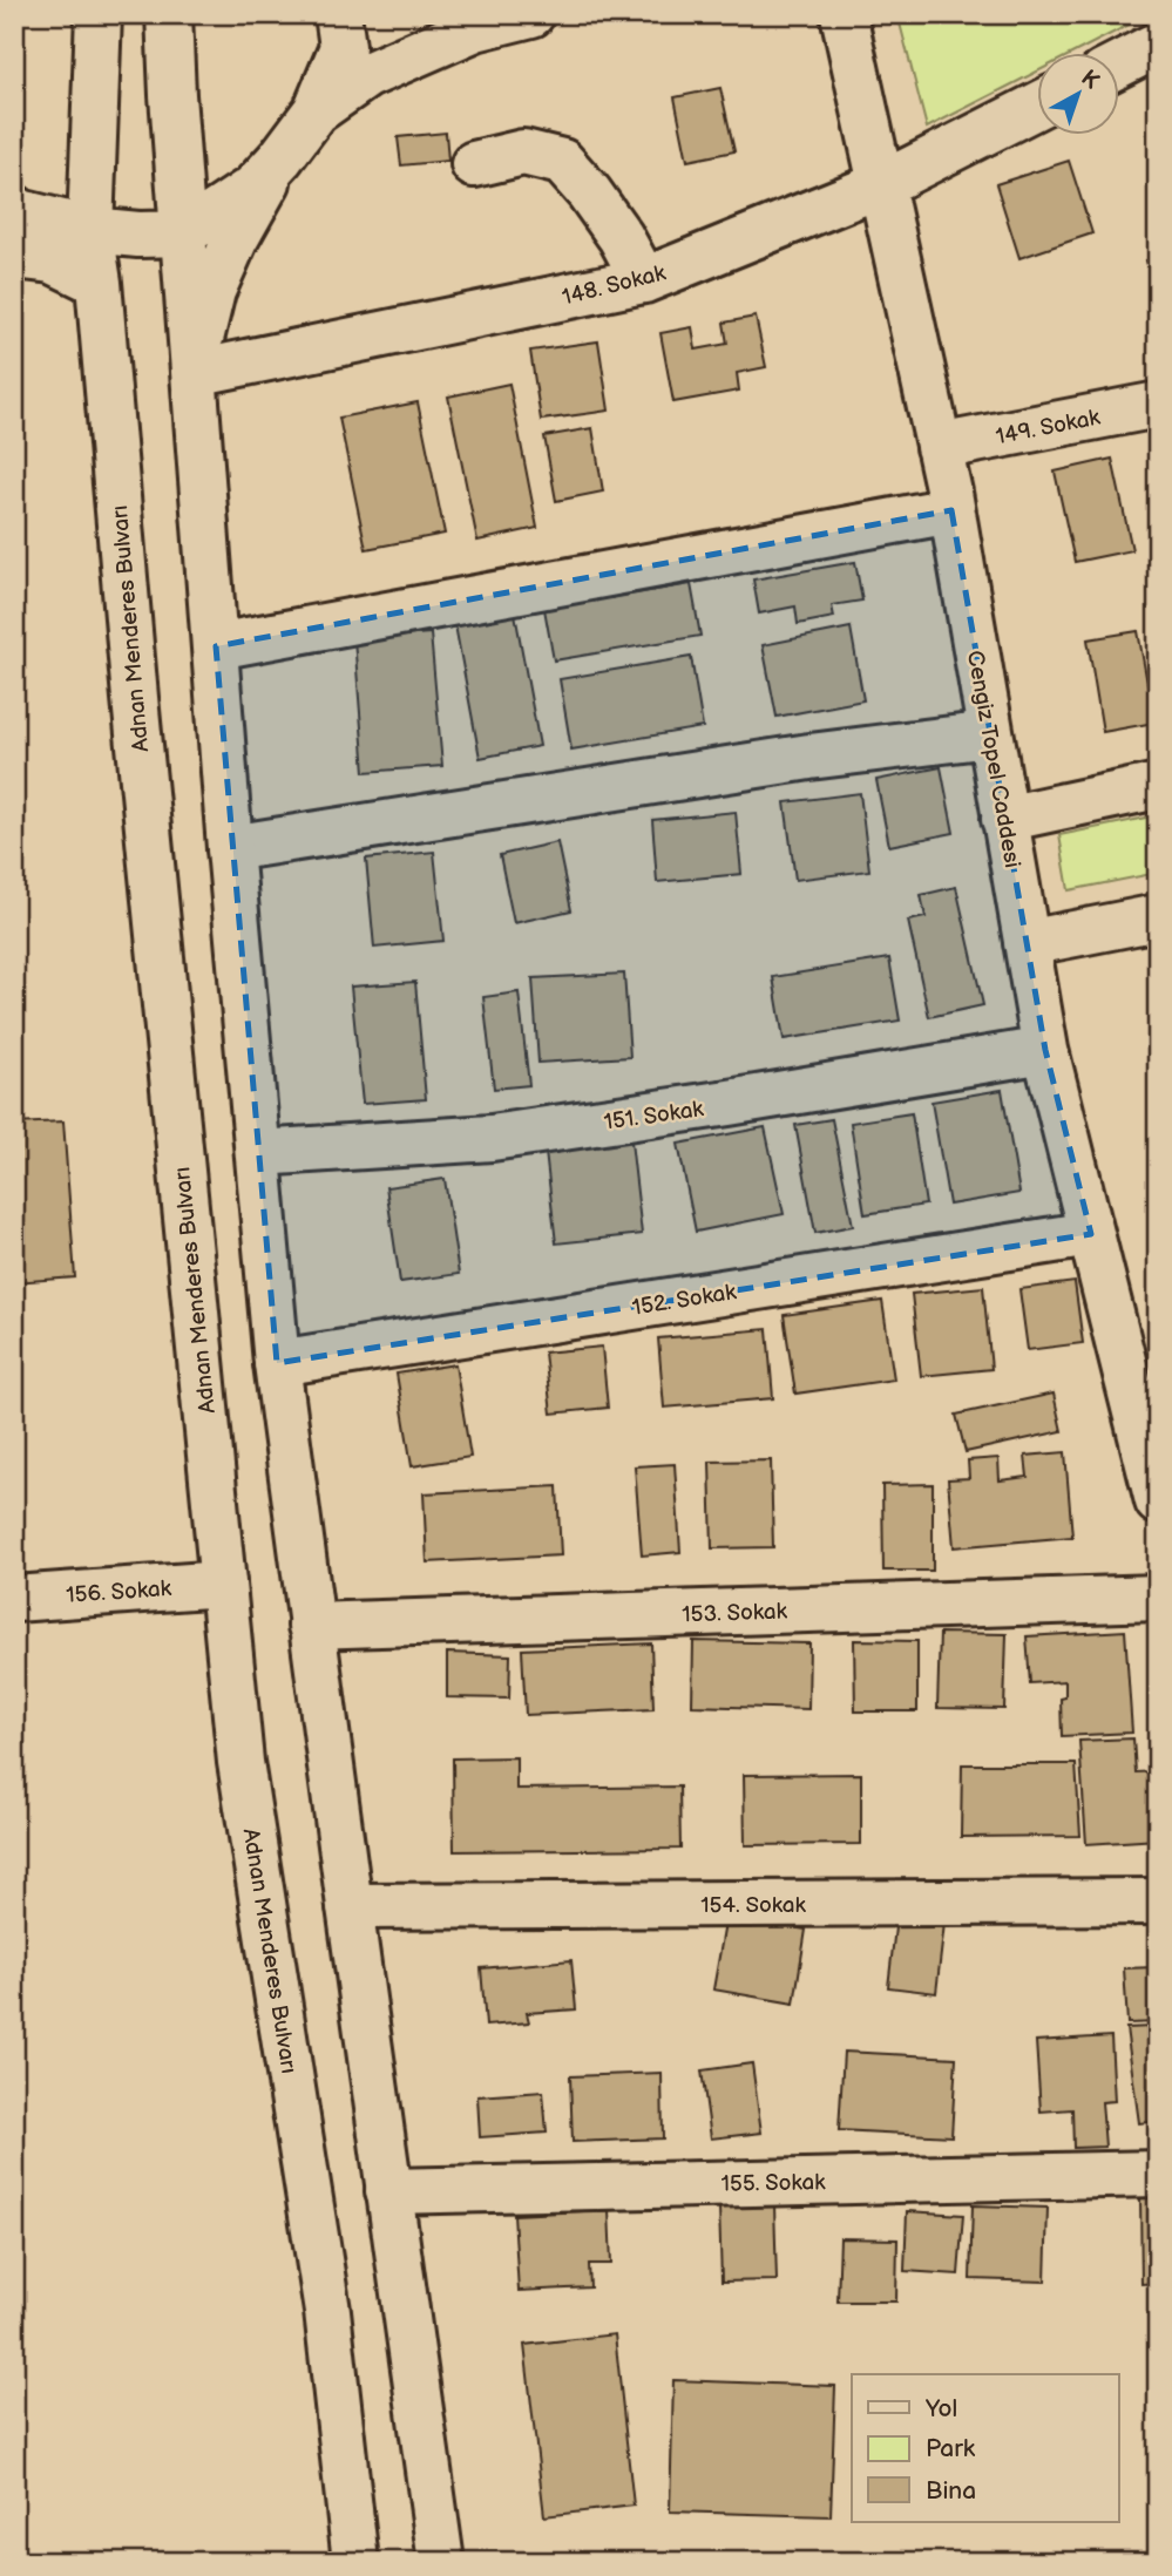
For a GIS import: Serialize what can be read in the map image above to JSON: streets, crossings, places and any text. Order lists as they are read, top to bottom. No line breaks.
{"streets":{"street":["148. Sokak","149. Sokak","Adnan Menderes Bulvarı","Cengiz Topel Caddesi","151. Sokak","152. Sokak","156. Sokak","153. Sokak","154. Sokak","155. Sokak"]},"crossings":[["148. Sokak","Cengiz Topel Caddesi"],["149. Sokak","Cengiz Topel Caddesi"],["Adnan Menderes Bulvarı","156. Sokak"],["Cengiz Topel Caddesi","151. Sokak"],["Cengiz Topel Caddesi","152. Sokak"]],"legend":["Yol","Park","Bina"],"north":"top right"}
